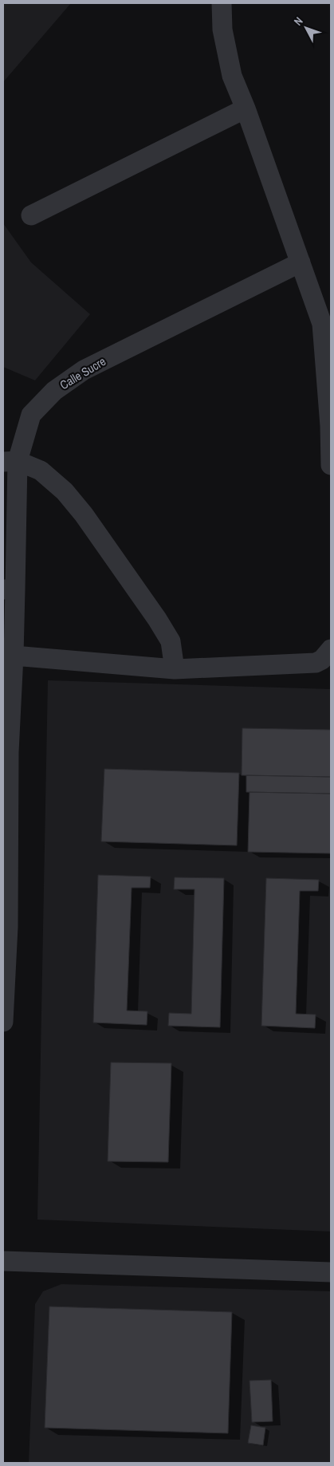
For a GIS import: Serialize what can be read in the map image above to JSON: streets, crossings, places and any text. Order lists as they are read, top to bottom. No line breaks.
{"streets":{"street":["Calle Sucre"]},"north":"top left"}
